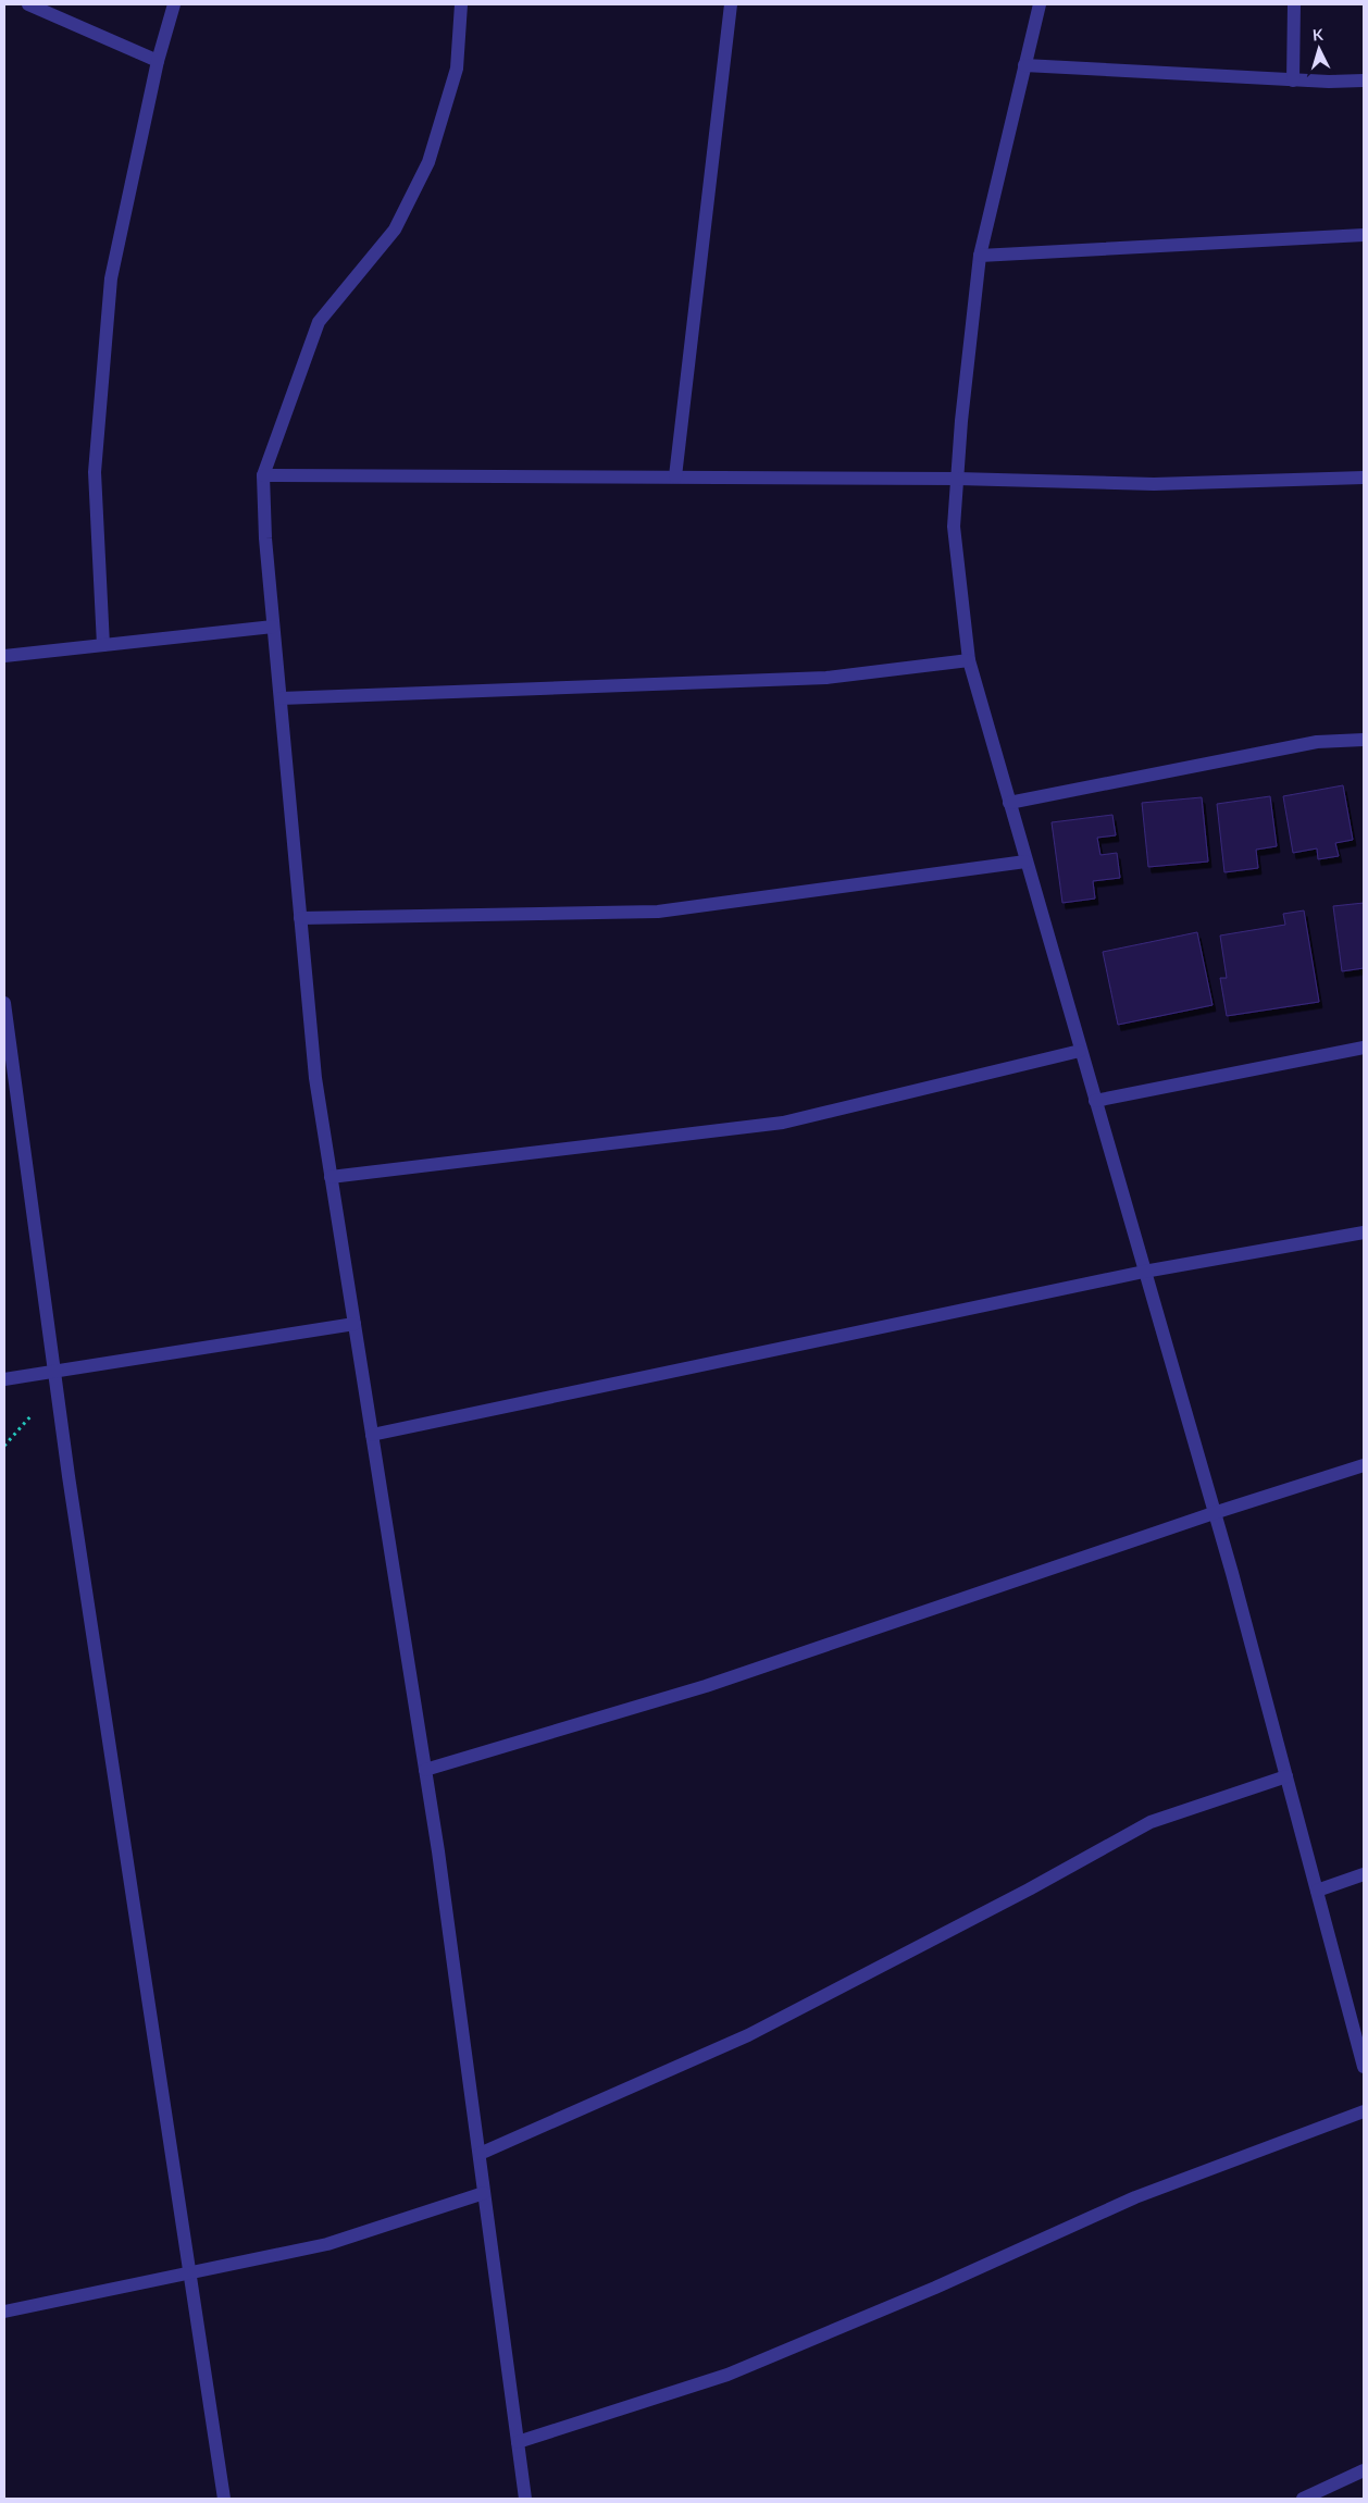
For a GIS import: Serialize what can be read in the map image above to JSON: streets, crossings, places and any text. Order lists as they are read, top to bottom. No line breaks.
{"north":"top"}
